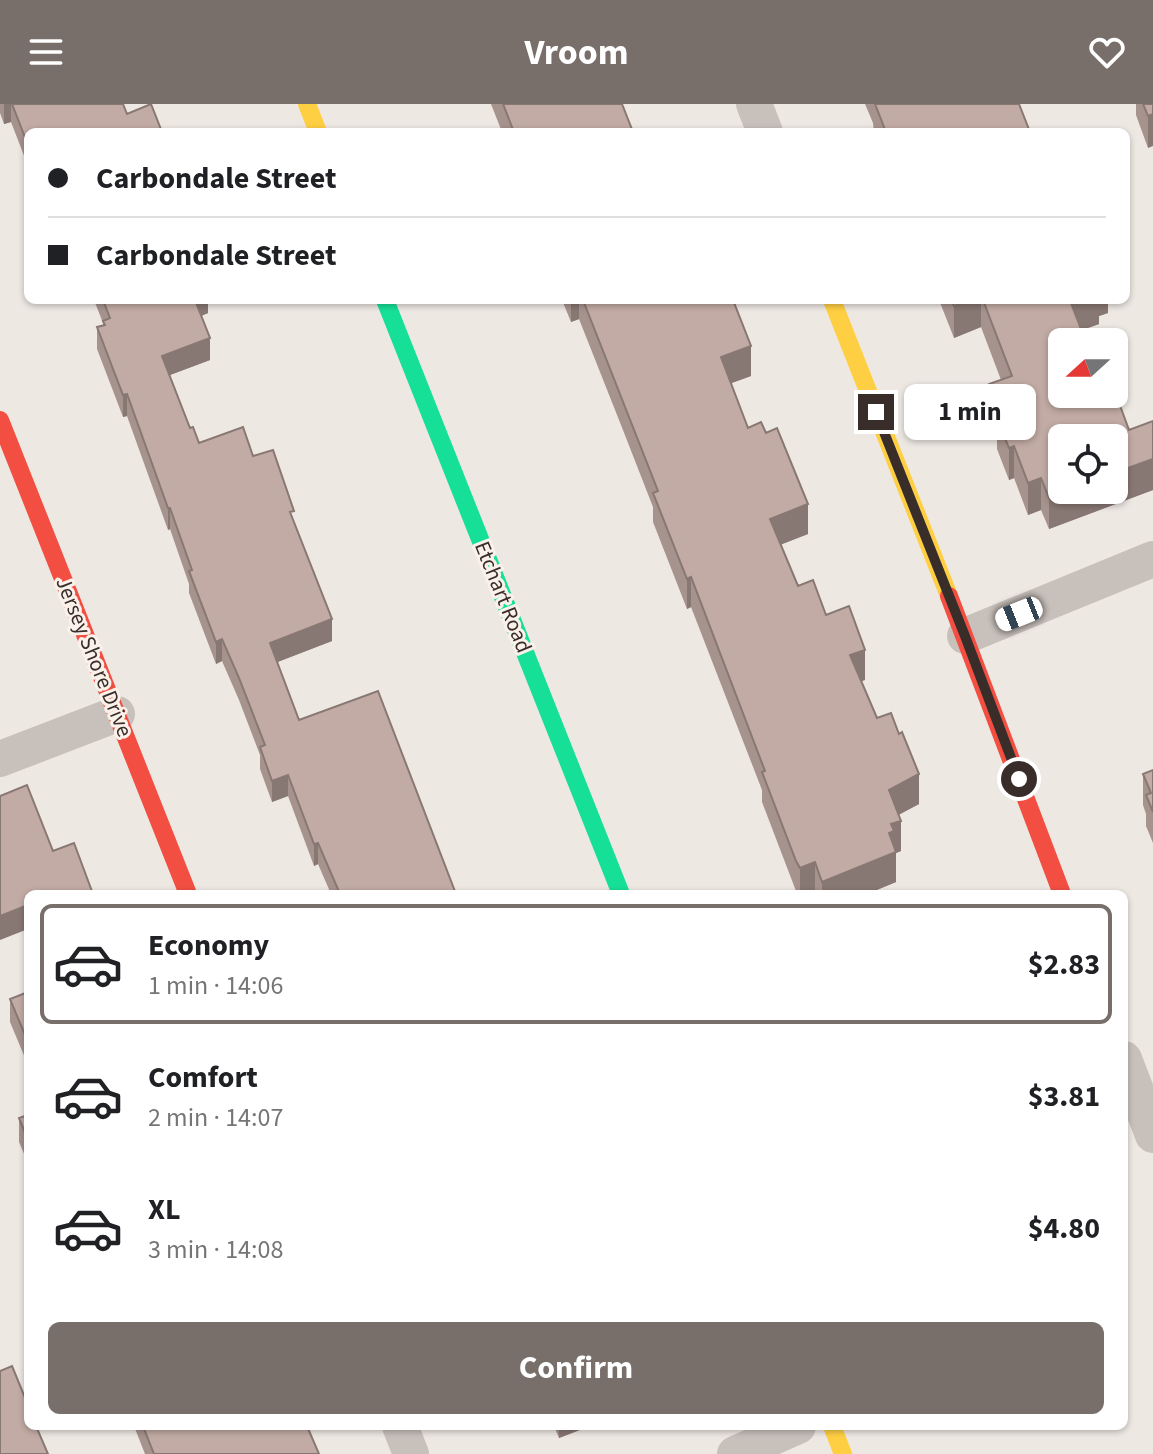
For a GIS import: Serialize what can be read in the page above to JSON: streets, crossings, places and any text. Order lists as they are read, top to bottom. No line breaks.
{"streets":{"street":["Etchart Road","Jersey Shore Drive"]},"north":"left","page":{"header":"Vroom","banner":["Carbondale Street","Carbondale Street"],"bubble":"1 min","list":[{"name":"Economy","note":"1 min · 14:06","value":"$2.83"},{"name":"Comfort","note":"2 min · 14:07","value":"$3.81"},{"name":"XL","note":"3 min · 14:08","value":"$4.80"}],"buttons":"Confirm"}}
